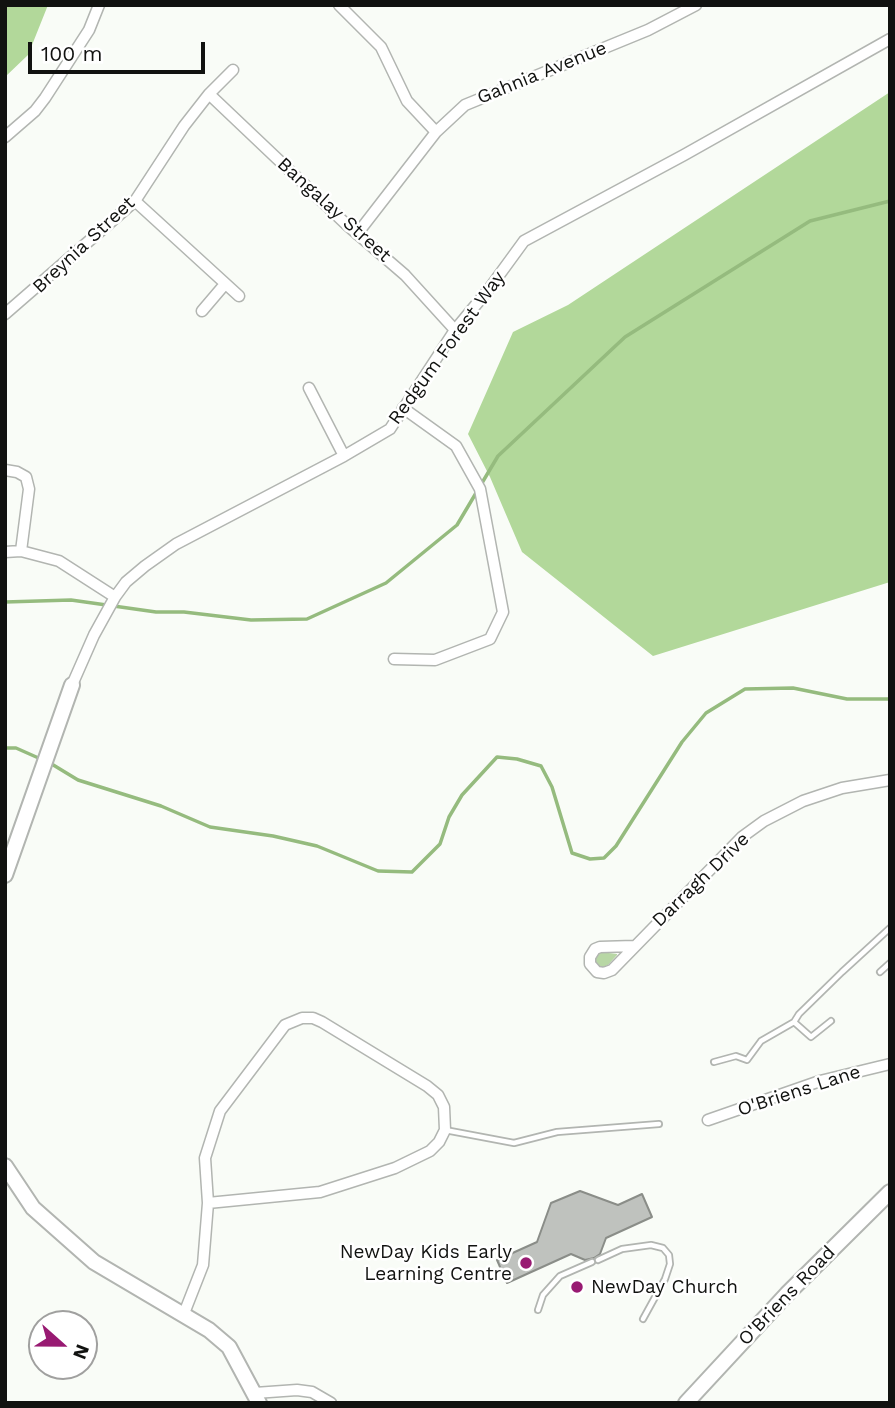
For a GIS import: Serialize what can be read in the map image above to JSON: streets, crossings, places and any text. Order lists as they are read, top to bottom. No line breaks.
{"streets":{"street":["Gahnia Avenue","Bangalay Street","Breynia Street","Redgum Forest Way","Darragh Drive","O'Briens Lane","O'Briens Road"]},"crossings":[["Gahnia Avenue","Bangalay Street"],["Bangalay Street","Breynia Street"],["Bangalay Street","Redgum Forest Way"]],"places":["NewDay Kids Early Learning Centre","NewDay Church"],"scale_bar":"100 m","north":"right"}
